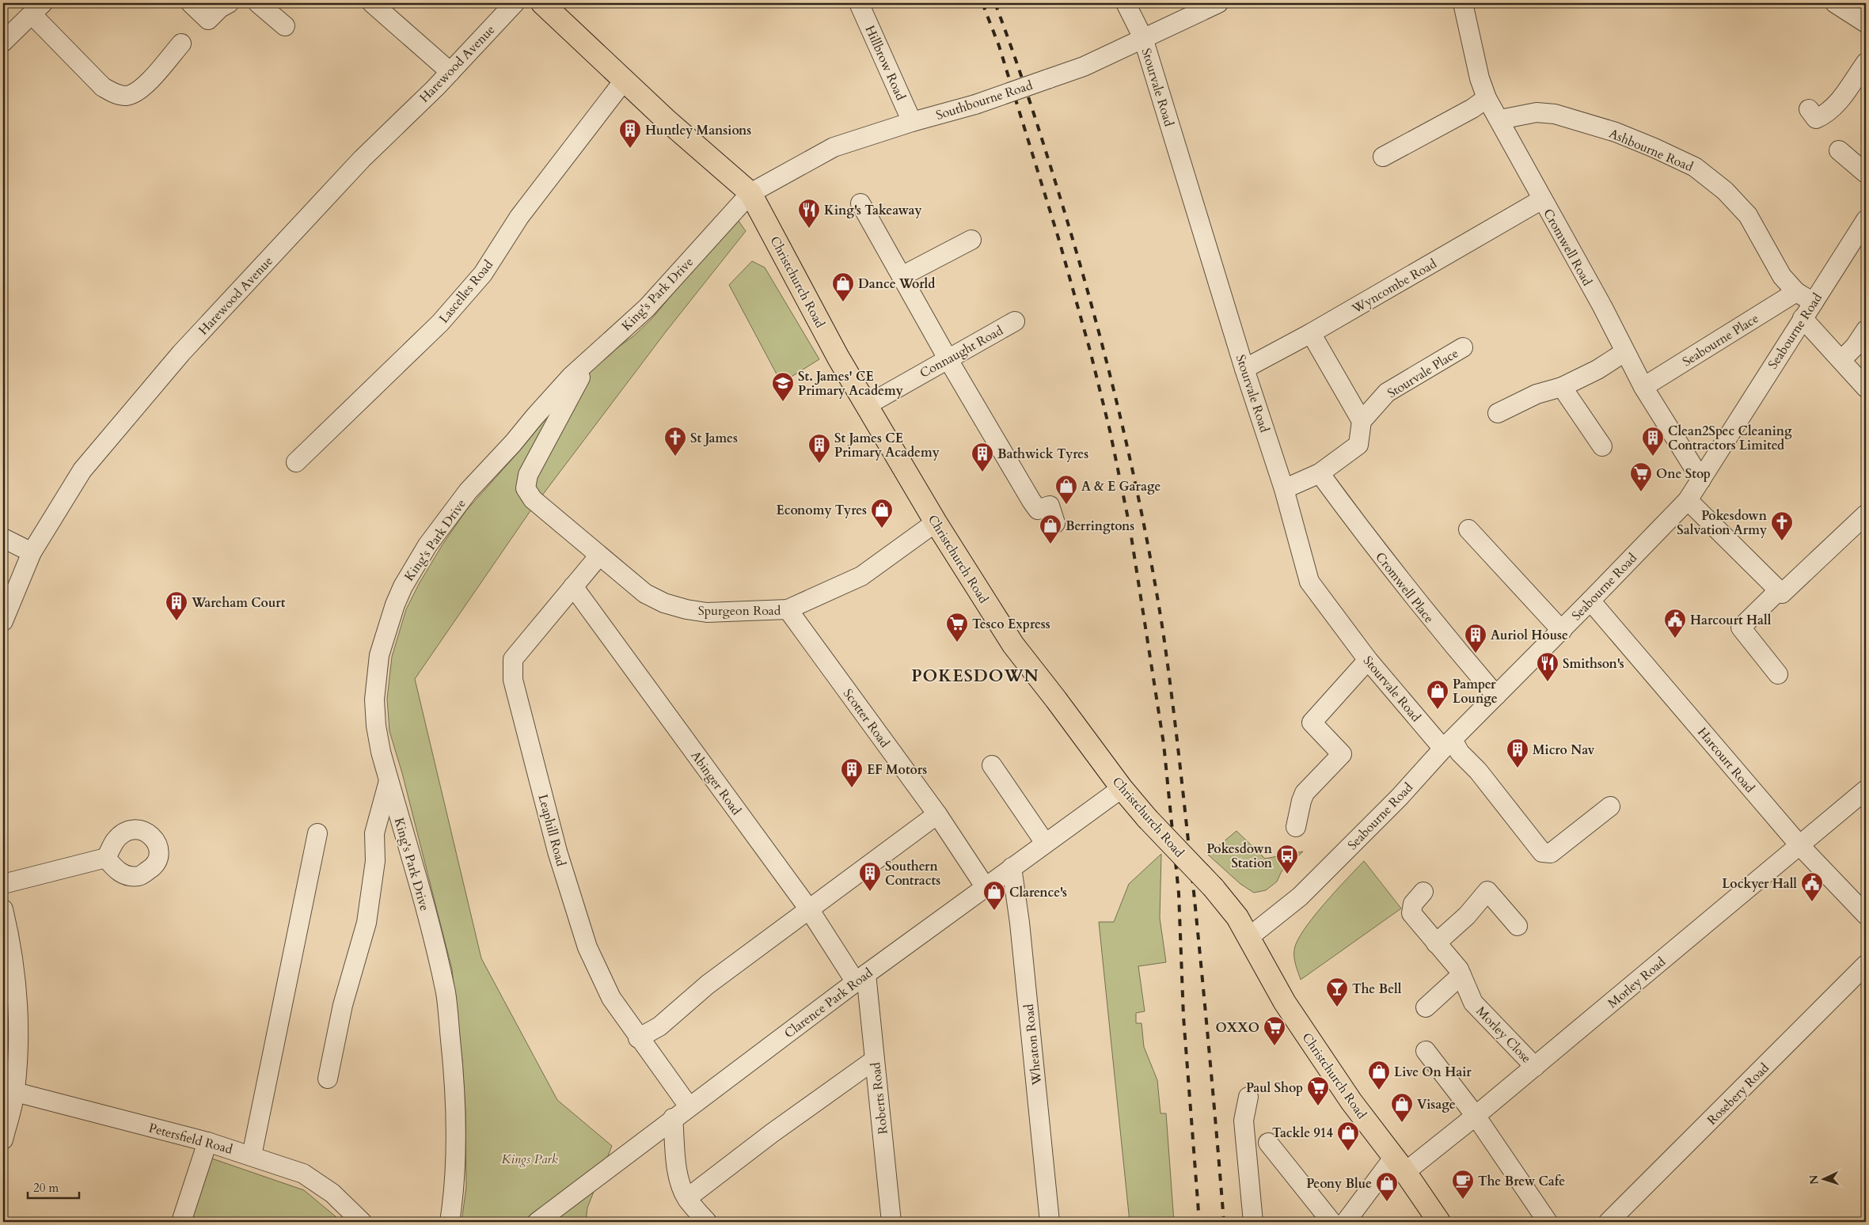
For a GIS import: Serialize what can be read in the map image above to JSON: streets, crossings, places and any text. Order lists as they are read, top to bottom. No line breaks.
{"streets":{"main road":["Christchurch Road"],"street":["Hillbrow Road","Harewood Avenue","Stourvale Road","Southbourne Road","Ashbourne Road","Cromwell Road","Wyncombe Road","Lascelles Road","King's Park Drive","Seabourne Road","Seabourne Place","Connaught Road","Stourvale Place","Cromwell Place","Spurgeon Road","Scotter Road","Harcourt Road","Abinger Road","Leaphill Road","Morley Road","Clarence Park Road","Morley Close","Wheaton Road","Rosebery Road","Roberts Road","Petersfield Road"]},"crossings":[["Hillbrow Road","Southbourne Road"],["Stourvale Road","Southbourne Road"],["Stourvale Road","Wyncombe Road"],["Stourvale Road","Seabourne Road"],["Southbourne Road","Christchurch Road"],["Southbourne Road","King's Park Drive"],["Ashbourne Road","Cromwell Road"],["Ashbourne Road","Seabourne Road"],["Ashbourne Road","Seabourne Place"],["Cromwell Road","Wyncombe Road"],["Cromwell Road","Seabourne Road"],["Cromwell Road","Seabourne Place"],["Christchurch Road","Lascelles Road"],["Christchurch Road","King's Park Drive"],["Christchurch Road","Seabourne Road"],["Christchurch Road","Connaught Road"],["Christchurch Road","Spurgeon Road"],["Christchurch Road","Morley Road"],["Christchurch Road","Clarence Park Road"],["King's Park Drive","Spurgeon Road"],["Seabourne Road","Cromwell Place"],["Seabourne Road","Harcourt Road"],["Spurgeon Road","Scotter Road"],["Spurgeon Road","Leaphill Road"],["Scotter Road","Clarence Park Road"],["Harcourt Road","Morley Road"],["Abinger Road","Leaphill Road"],["Abinger Road","Clarence Park Road"],["Abinger Road","Roberts Road"],["Leaphill Road","Clarence Park Road"],["Morley Road","Morley Close"],["Clarence Park Road","Wheaton Road"],["Clarence Park Road","Roberts Road"]],"districts":["POKESDOWN"],"parks":["Kings Park"],"places":{"building":["Huntley Mansions","Clean2Spec Cleaning Contractors Limited","St James CE Primary Academy","Bathwick Tyres","Wareham Court","Auriol House","Micro Nav","EF Motors","Southern Contracts"],"restaurant":["King's Takeaway","Smithson's"],"shop":["Dance World","A & E Garage","Economy Tyres","Berringtons","Pamper Lounge","Clarence's","Live On Hair","Visage","Tackle 914","Peony Blue"],"school or university":["St. James' CE Primary Academy"],"church":["St James","Pokesdown Salvation Army"],"supermarket":["One Stop","Tesco Express","OXXO","Paul Shop"],"public building":["Harcourt Hall","Lockyer Hall"],"bus stop":["Pokesdown Station"],"bar":["The Bell"],"cafe":["The Brew Cafe"]},"scale_bar":"20 m","north":"left"}
